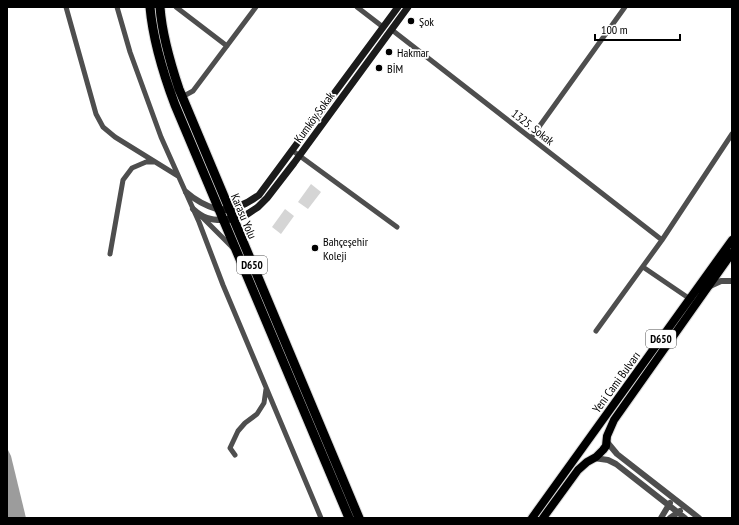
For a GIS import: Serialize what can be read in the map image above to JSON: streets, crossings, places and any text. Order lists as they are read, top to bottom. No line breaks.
{"streets":{"highway":["Karasu Yolu","D650"],"main road":["Kumköy Sokak","Yeni Cami Bulvarı"],"street":["1325. Sokak"]},"crossings":[["Kumköy Sokak","1325. Sokak"],["Kumköy Sokak","Karasu Yolu"]],"places":["Şok","Hakmar","BİM","Bahçeşehir Koleji"],"scale_bar":"100 m"}
